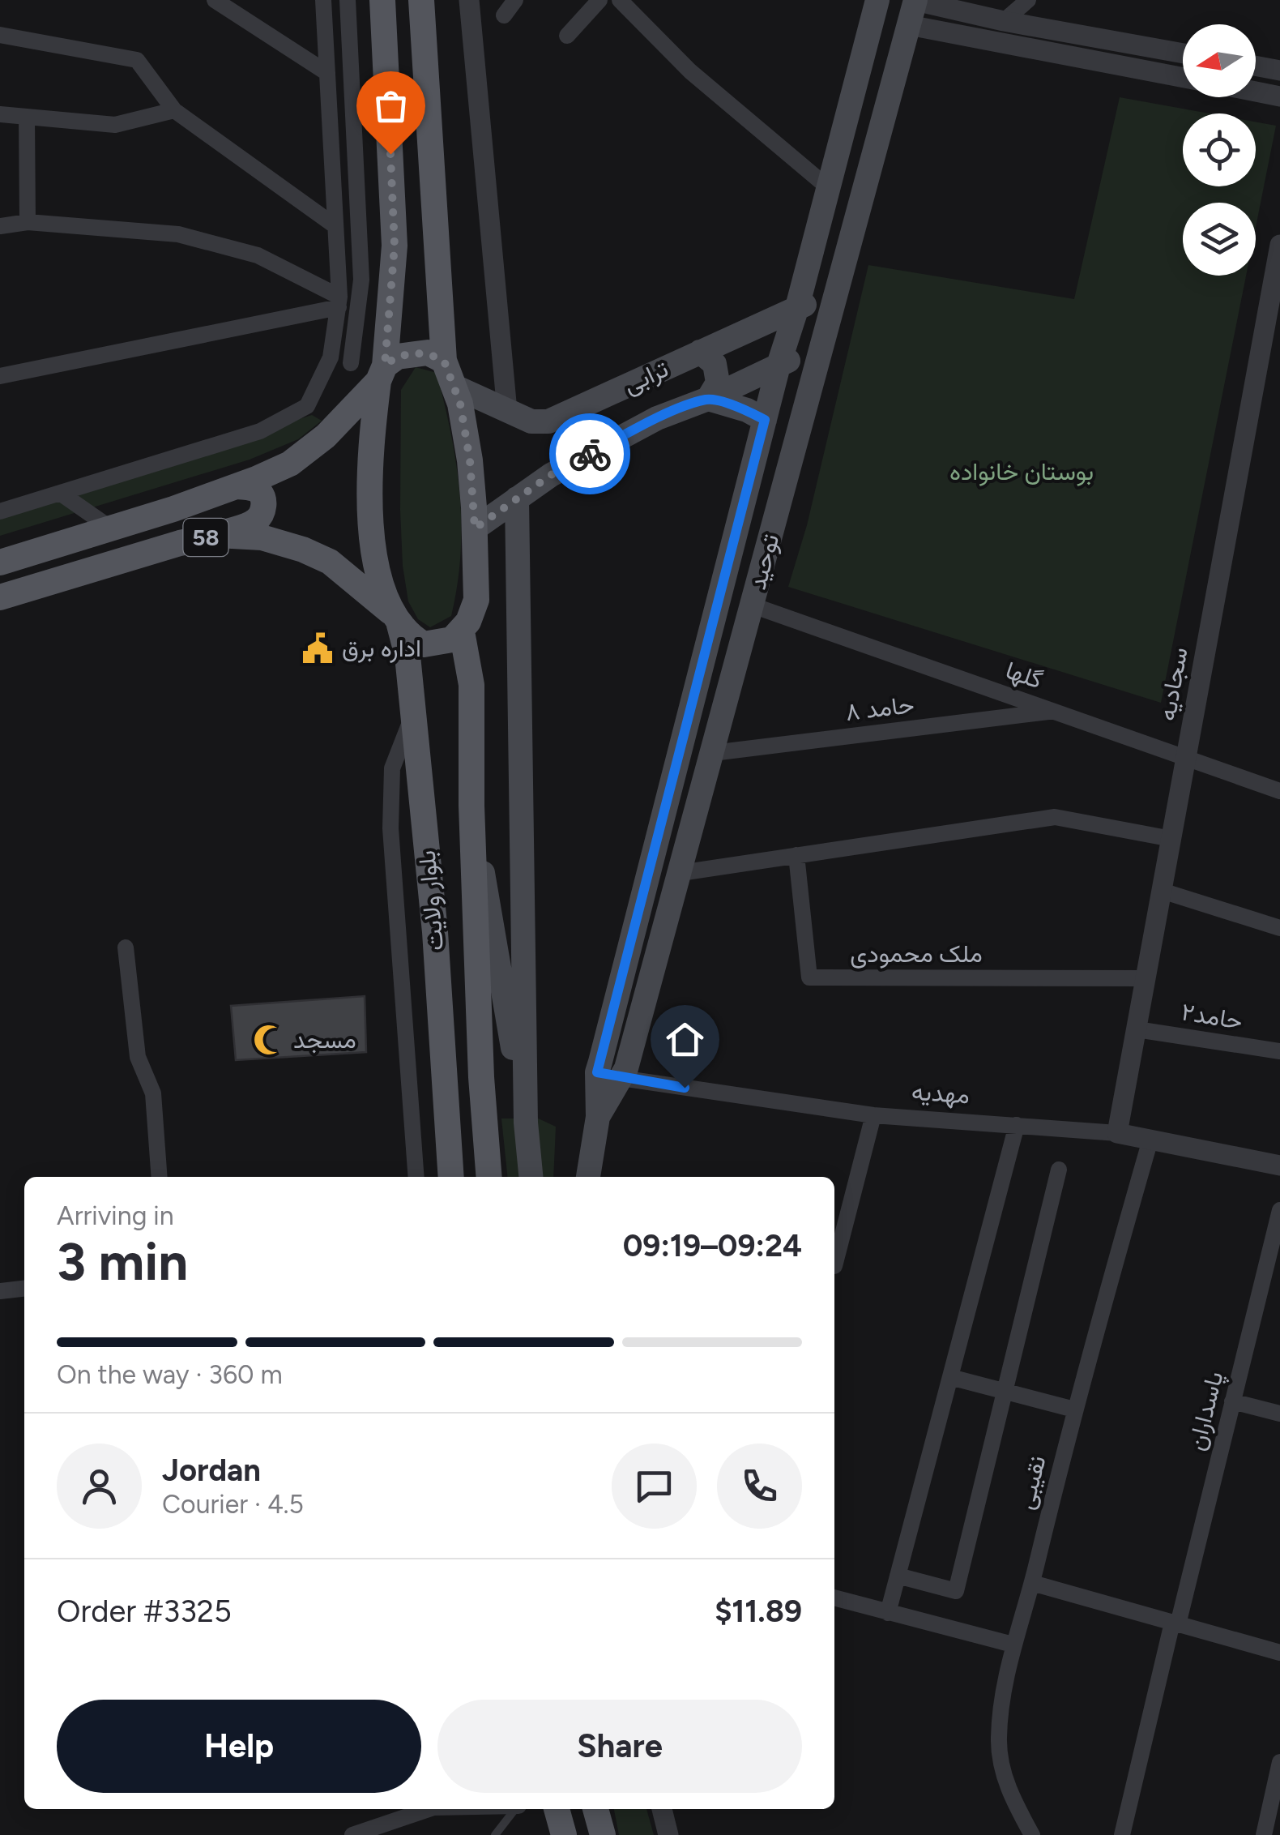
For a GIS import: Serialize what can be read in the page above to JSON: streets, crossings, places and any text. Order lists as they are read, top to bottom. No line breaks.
{"streets":{"main road":["ترابی","58","توحید","بلوار ولایت"],"street":["گلها","سجادیه","حامد ۸","ملک محمودی","حامد۲","مهدیه","پاسداران","نقیبی"]},"crossings":[["ترابی","توحید"],["58","بلوار ولایت"],["توحید","گلها"],["توحید","حامد ۸"],["توحید","مهدیه"],["گلها","سجادیه"],["گلها","حامد ۸"],["سجادیه","ملک محمودی"],["سجادیه","حامد۲"],["سجادیه","مهدیه"],["مهدیه","نقیبی"]],"parks":["بوستان خانواده"],"places":{"public building":["اداره برق"],"mosque":["مسجد"]},"north":"left","page":{"heading":["3 min","Arriving in","09:19–09:24"],"panel":["Jordan","Courier · 4.5","Order #3325","$11.89"],"bar":"On the way · 360 m","buttons":["Help","Share"]}}
